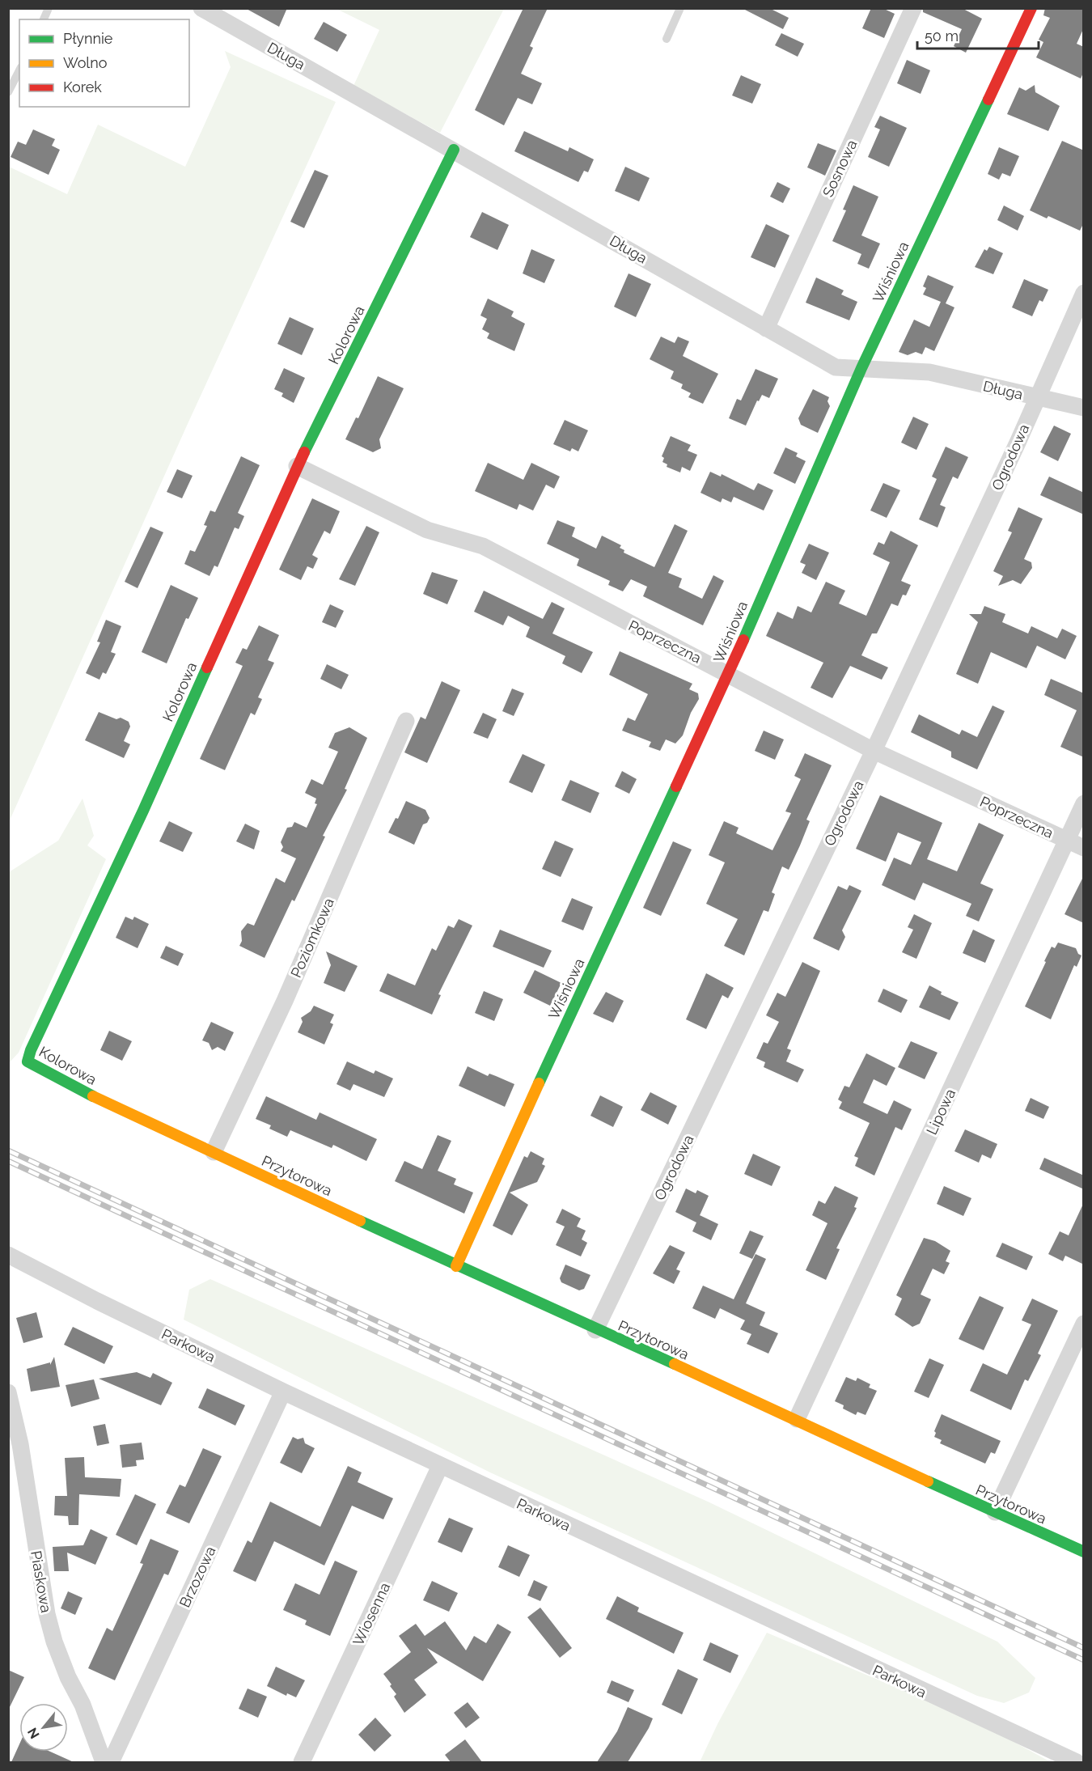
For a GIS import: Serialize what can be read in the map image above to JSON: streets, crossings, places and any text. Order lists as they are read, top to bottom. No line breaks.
{"streets":{"street":["Długa","Sosnowa","Wiśniowa","Kolorowa","Ogrodowa","Poprzeczna","Poziomkowa","Lipowa","Przytorowa","Parkowa","Brzozowa","Piaskowa","Wiosenna"]},"crossings":[["Długa","Sosnowa"],["Długa","Wiśniowa"],["Długa","Kolorowa"],["Długa","Ogrodowa"],["Wiśniowa","Poprzeczna"],["Wiśniowa","Przytorowa"],["Kolorowa","Poprzeczna"],["Kolorowa","Poziomkowa"],["Kolorowa","Przytorowa"],["Ogrodowa","Poprzeczna"],["Ogrodowa","Przytorowa"],["Poprzeczna","Lipowa"],["Poziomkowa","Przytorowa"],["Lipowa","Przytorowa"],["Parkowa","Brzozowa"],["Parkowa","Wiosenna"]],"legend":["Płynnie","Wolno","Korek"],"scale_bar":"50 m","north":"bottom left"}
